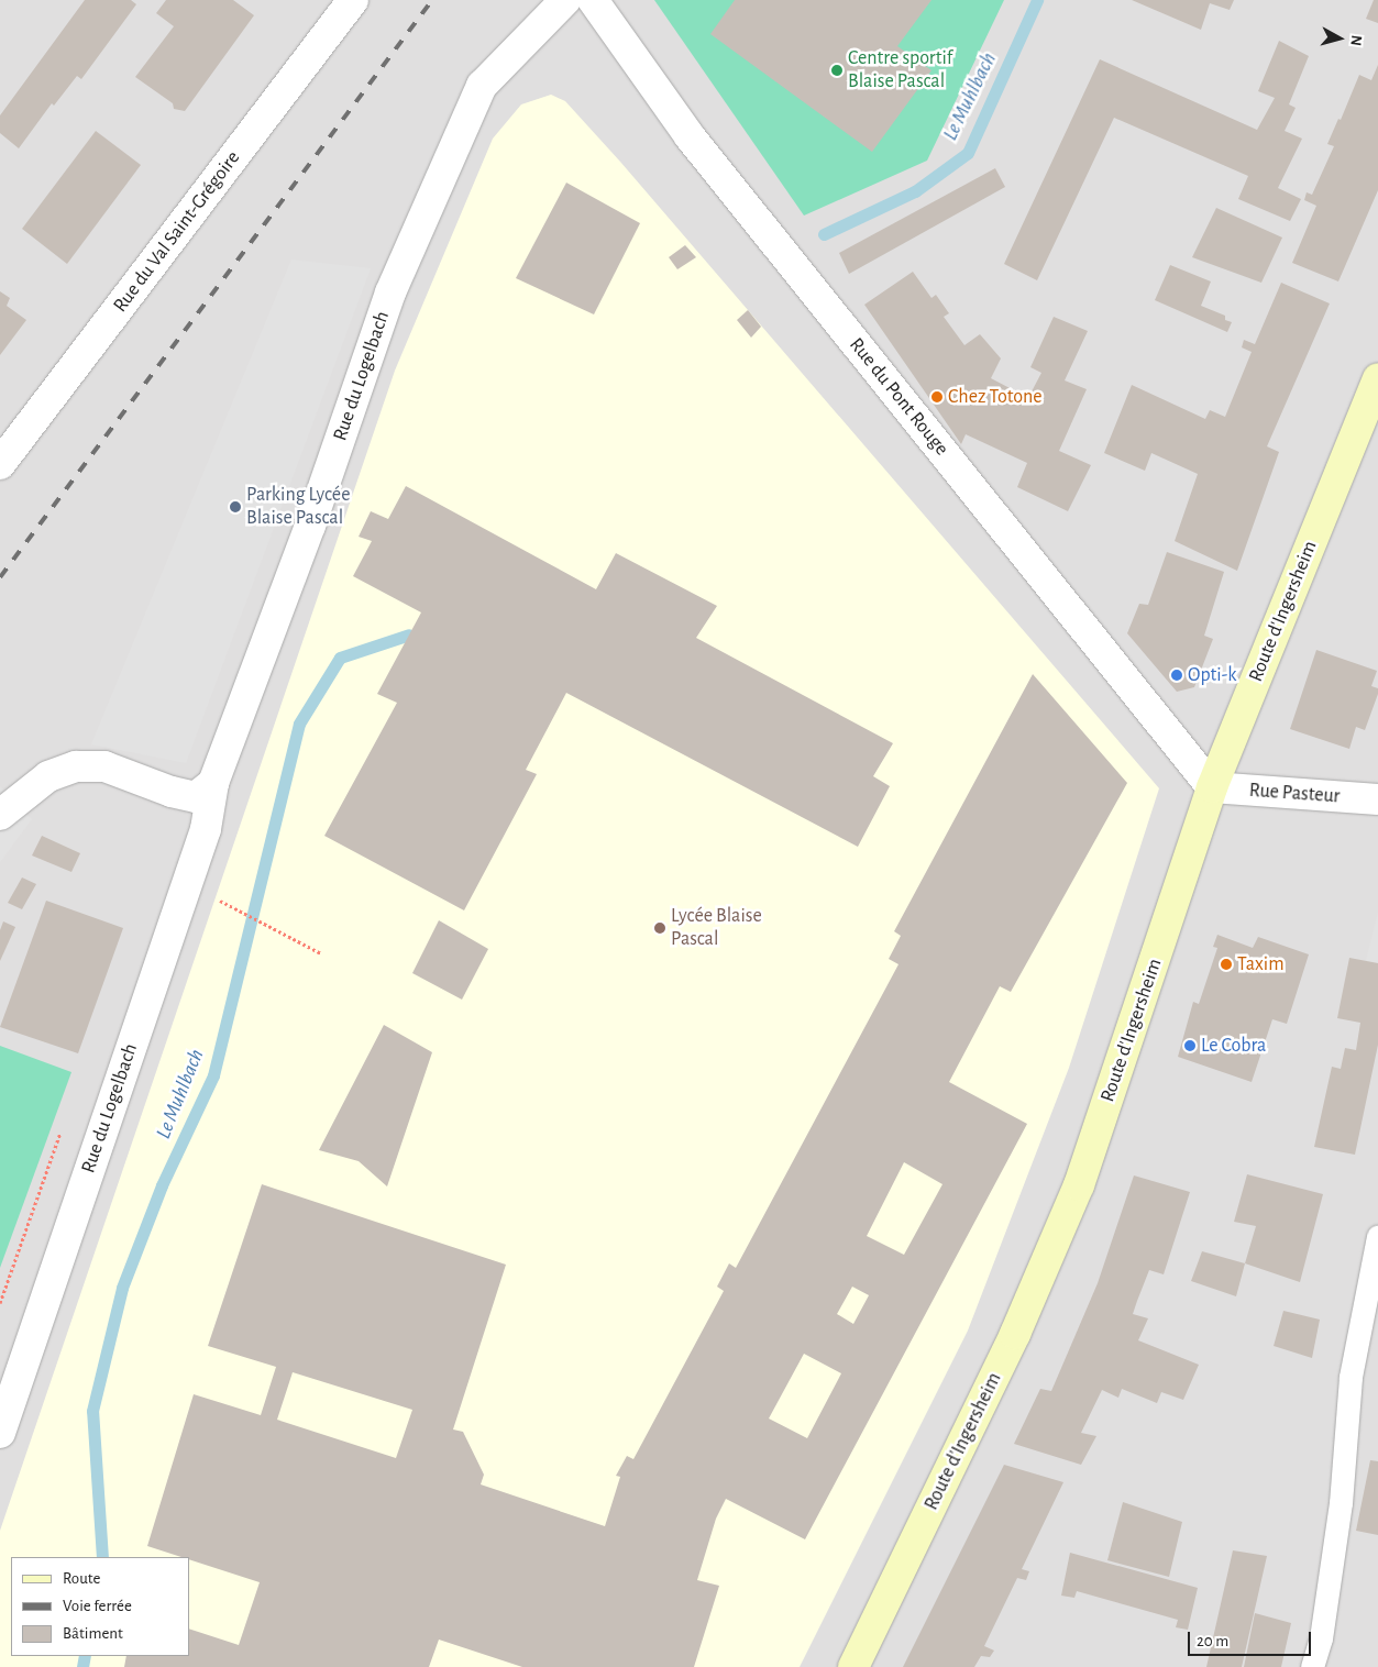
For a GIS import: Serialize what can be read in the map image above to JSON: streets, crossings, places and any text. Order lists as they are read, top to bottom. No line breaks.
{"streets":{"main road":["Route d'Ingersheim"],"street":["Rue du Val Saint-Grégoire","Rue du Logelbach","Rue du Pont Rouge","Rue Pasteur"]},"crossings":[["Rue du Pont Rouge","Route d'Ingersheim"],["Rue du Pont Rouge","Rue Pasteur"],["Route d'Ingersheim","Rue Pasteur"]],"water":["Le Muhlbach"],"places":["Centre sportif Blaise Pascal","Chez Totone","Parking Lycée Blaise Pascal","Opti-k","Lycée Blaise Pascal","Taxim","Le Cobra"],"legend":["Route","Voie ferrée","Bâtiment"],"scale_bar":"20 m","north":"right"}
